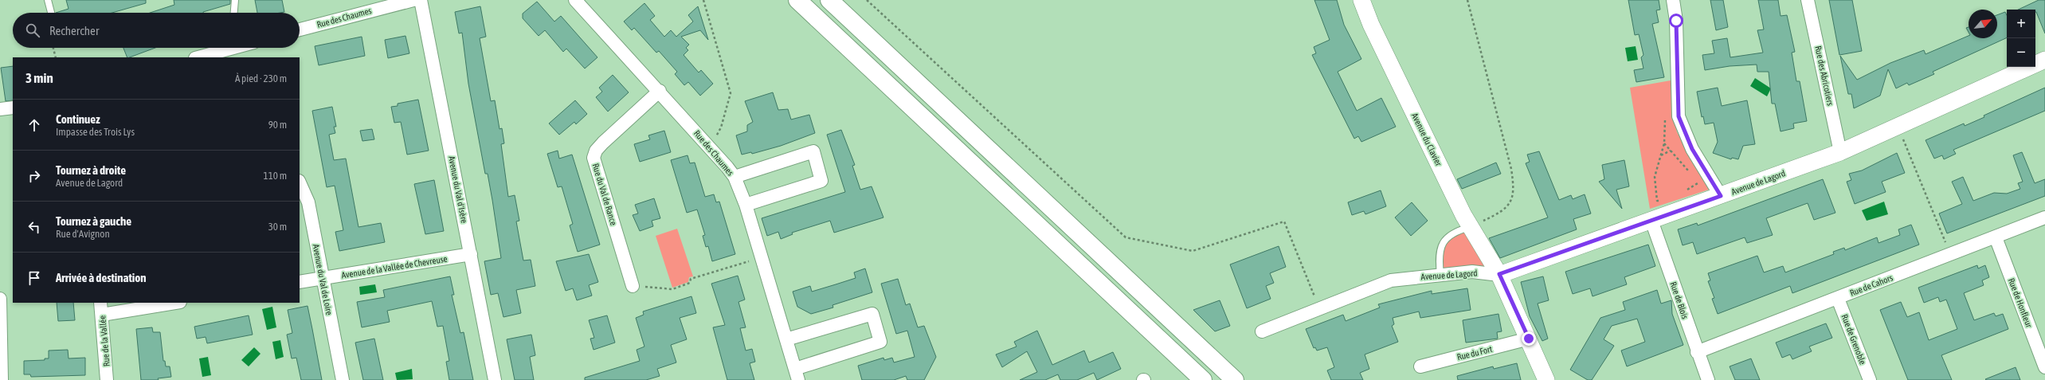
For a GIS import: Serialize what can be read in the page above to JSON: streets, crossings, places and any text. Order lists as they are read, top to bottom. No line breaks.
{"streets":{"street":["Rue des Chaumes","Rue des Abricotiers","Avenue du Clavier","Avenue de Lagord","Avenue du Val d'Isère","Rue du Val de Rance","Avenue de la Vallée de Chevreuse","Avenue du Val de Loire","Rue de Cahors","Rue de Blois","Rue de Honfleur","Rue de Grenoble","Rue de la Vallée","Rue du Fort"]},"crossings":[["Rue des Chaumes","Rue du Val de Rance"],["Rue des Abricotiers","Avenue de Lagord"],["Avenue du Clavier","Avenue de Lagord"],["Avenue du Clavier","Rue du Fort"],["Avenue de Lagord","Rue de Blois"],["Avenue du Val d'Isère","Avenue de la Vallée de Chevreuse"],["Avenue de la Vallée de Chevreuse","Avenue du Val de Loire"],["Rue de Cahors","Rue de Blois"],["Rue de Cahors","Rue de Honfleur"],["Rue de Cahors","Rue de Grenoble"]],"north":"top right","page":{"map_buttons":["+","−"],"search":"Rechercher","heading":["3 min","À pied · 230 m"],"list":[["Continuez","Impasse des Trois Lys","90 m"],["Tournez à droite","Avenue de Lagord","110 m"],["Tournez à gauche","Rue d'Avignon","30 m"],"Arrivée à destination"]}}
